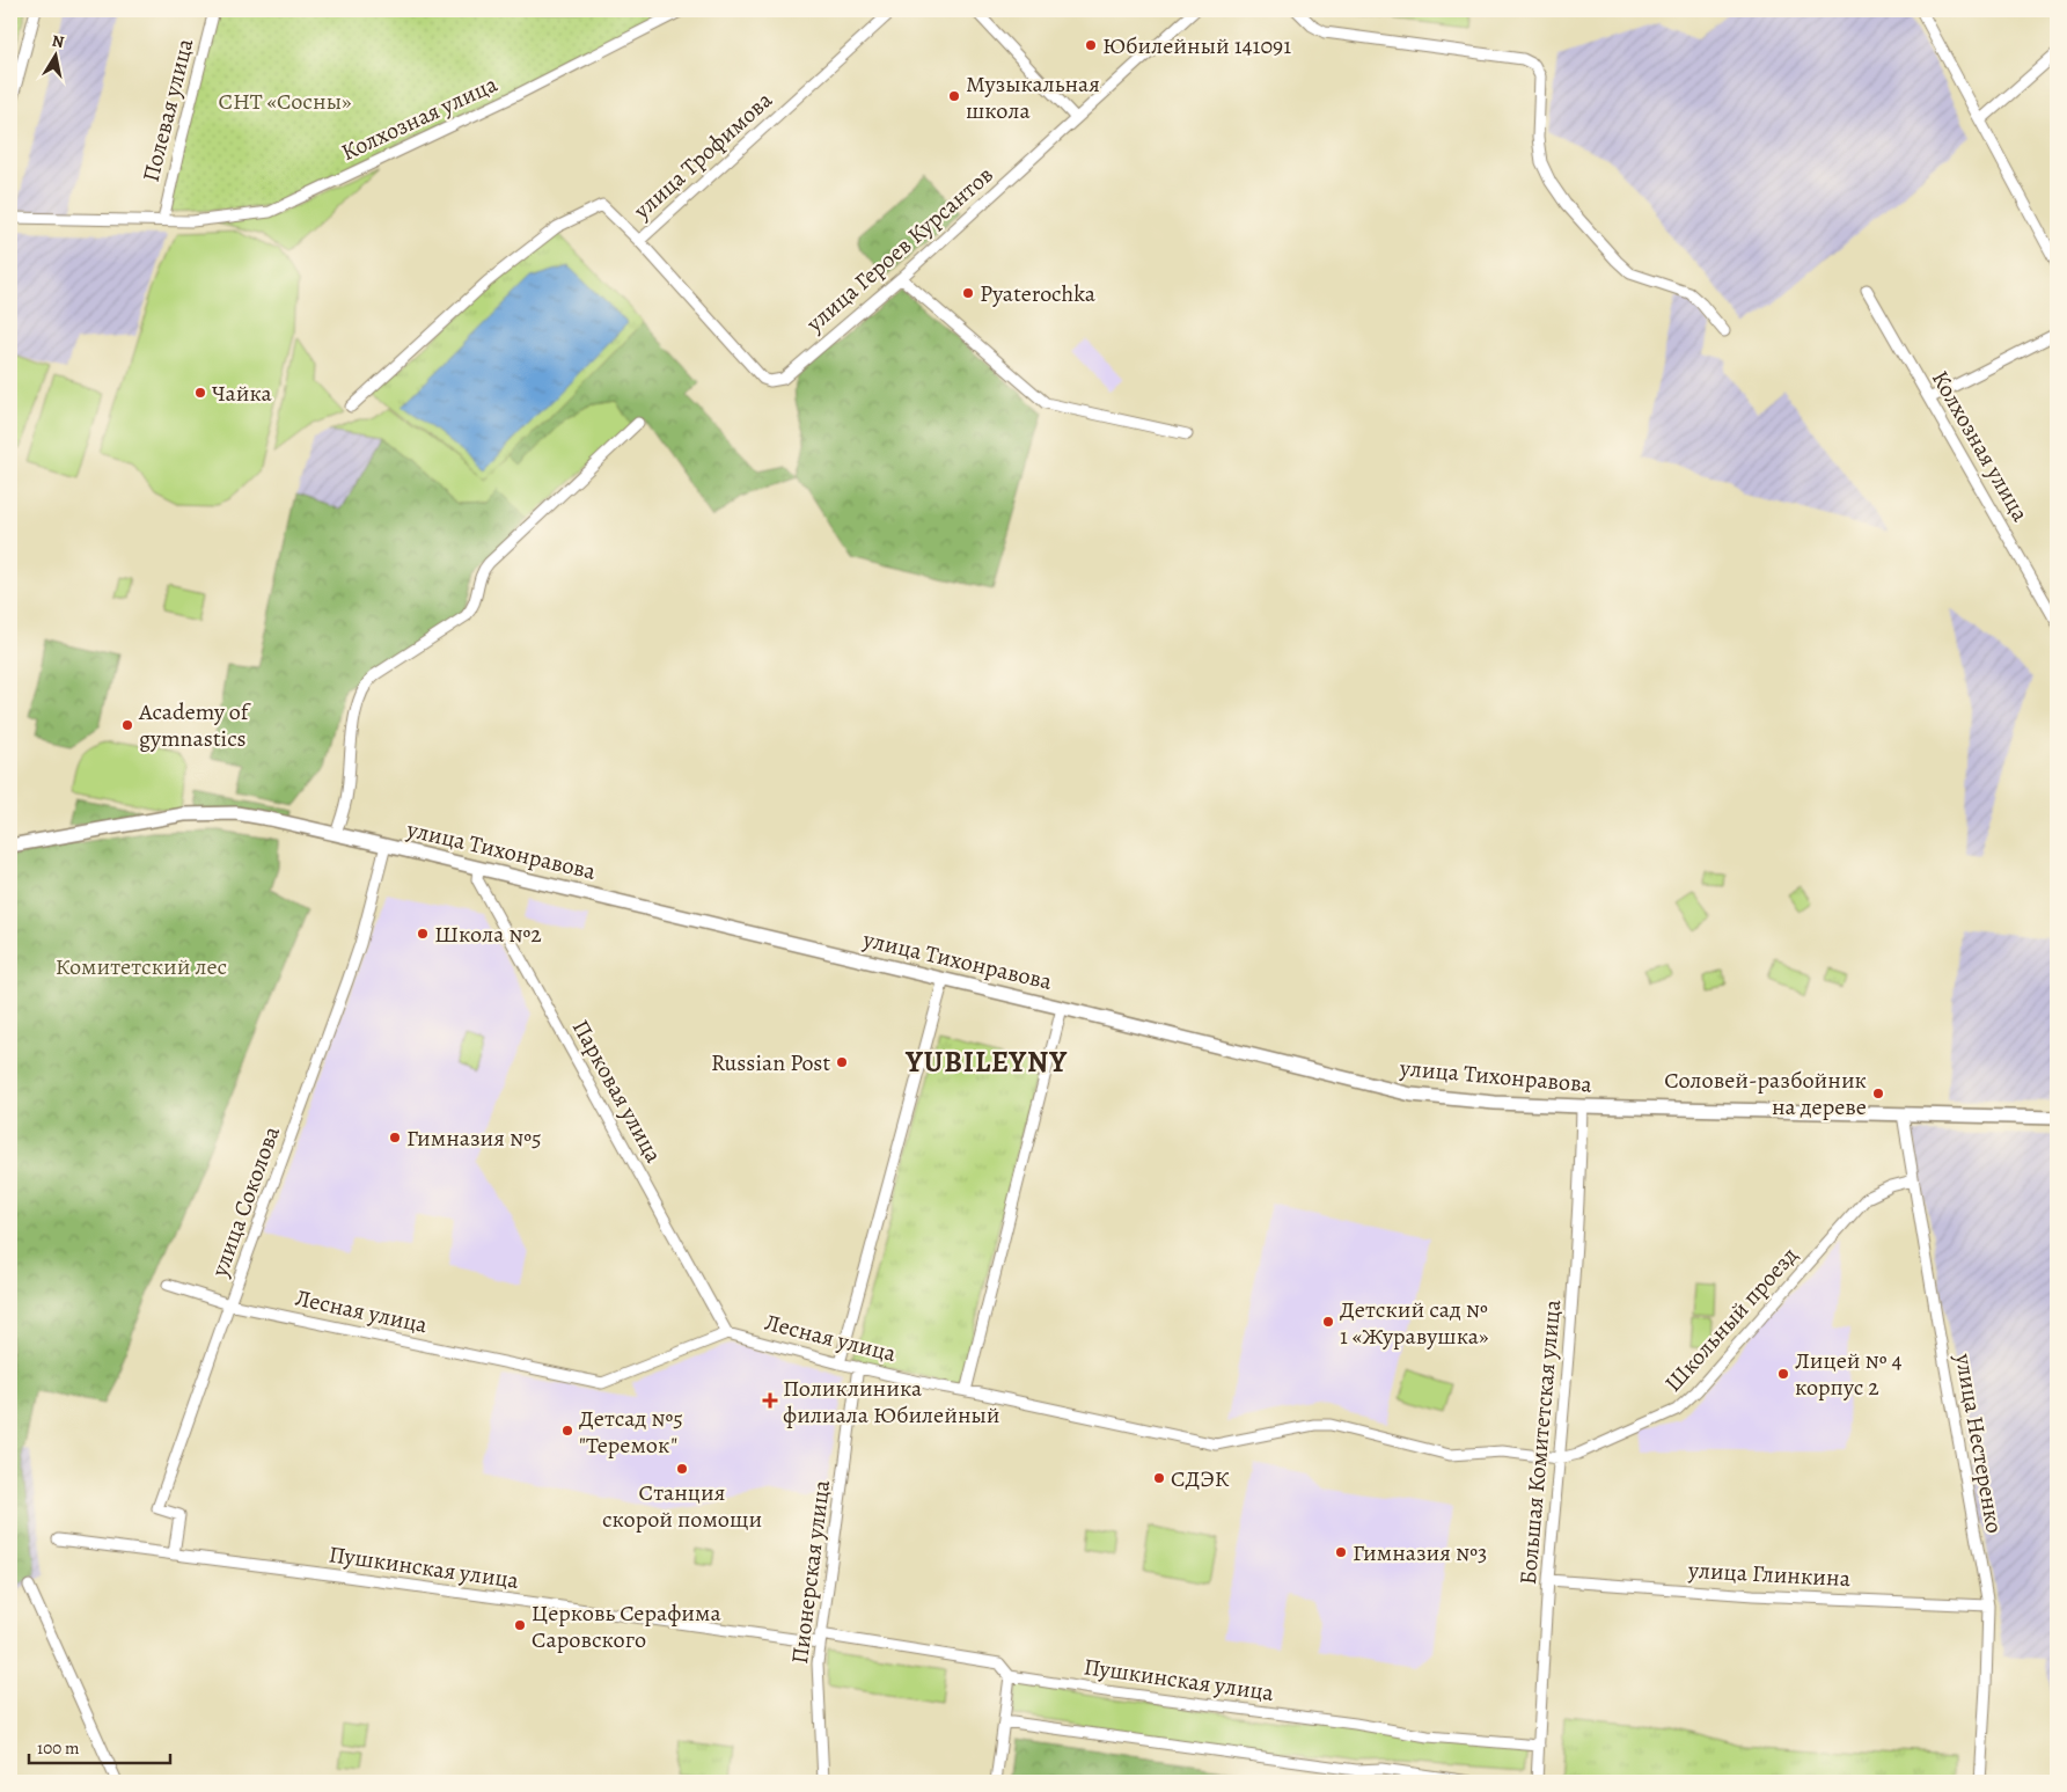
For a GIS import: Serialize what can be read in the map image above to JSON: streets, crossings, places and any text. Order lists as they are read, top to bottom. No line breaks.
{"streets":{"main road":["улица Тихонравова"],"street":["Полевая улица","Колхозная улица","улица Трофимова","улица Героев Курсантов","Парковая улица","улица Соколова","Лесная улица","Школьный проезд","Большая Комитетская улица","улица Нестеренко","Пушкинская улица","Пионерская улица","улица Глинкина"]},"crossings":[["Полевая улица","Колхозная улица"],["улица Трофимова","улица Героев Курсантов"],["улица Тихонравова","Парковая улица"],["улица Тихонравова","улица Соколова"],["улица Тихонравова","Большая Комитетская улица"],["улица Тихонравова","улица Нестеренко"],["Парковая улица","Лесная улица"],["улица Соколова","Лесная улица"],["улица Соколова","Пушкинская улица"],["Лесная улица","Школьный проезд"],["Лесная улица","Большая Комитетская улица"],["Лесная улица","Пионерская улица"],["Школьный проезд","Большая Комитетская улица"],["Школьный проезд","улица Нестеренко"],["Большая Комитетская улица","Пушкинская улица"],["Большая Комитетская улица","улица Глинкина"],["улица Нестеренко","улица Глинкина"],["Пушкинская улица","Пионерская улица"]],"districts":["YUBILEYNY"],"parks":["СНТ «Сосны»","Комитетский лес"],"places":{"other":["Юбилейный 141091","Музыкальная школа","Pyaterochka","Чайка","Academy of gymnastics","Школа №2","Russian Post","Соловей-разбойник на дереве","Гимназия №5","Детский сад № 1 «Журавушка»","Лицей № 4 корпус 2","Детсад №5 \"Теремок\"","Станция скорой помощи","СДЭК","Гимназия №3","Церковь Серафима Саровского"],"health":["Поликлиника филиала Юбилейный"]},"scale_bar":"100 m","north":"top"}
